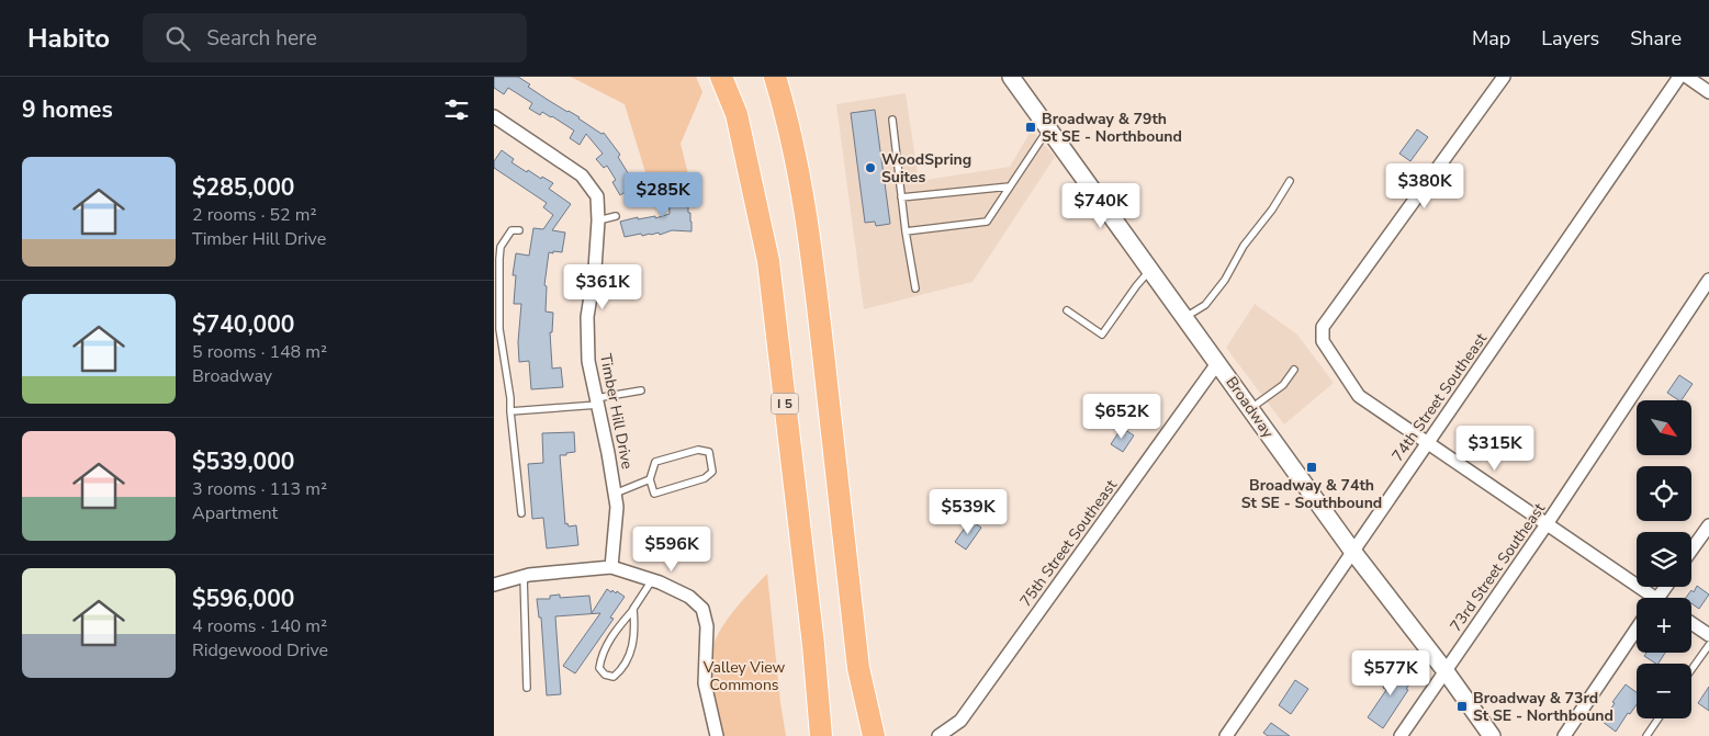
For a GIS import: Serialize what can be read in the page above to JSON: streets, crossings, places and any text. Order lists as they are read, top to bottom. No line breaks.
{"streets":{"highway":["I 5"],"street":["74th Street Southeast","Broadway","Timber Hill Drive","75th Street Southeast","73rd Street Southeast"]},"crossings":[["74th Street Southeast","Broadway"],["Broadway","75th Street Southeast"],["Broadway","73rd Street Southeast"]],"parks":["Valley View Commons"],"places":{"transit":["Broadway & 79th St SE - Northbound","Broadway & 74th St SE - Southbound","Broadway & 73rd St SE - Northbound"],"other":["WoodSpring Suites"]},"north":"bottom right","page":{"header":"Habito","search":"Search here","nav":["Map","Layers","Share"],"heading":"9 homes","list":[{"name":"$285,000","note":"2 rooms · 52 m² · Timber Hill Drive"},{"name":"$740,000","note":"5 rooms · 148 m² · Broadway"},{"name":"$539,000","note":"3 rooms · 113 m² · Apartment"},{"name":"$596,000","note":"4 rooms · 140 m² · Ridgewood Drive"}],"price":["$380K","$285K","$740K","$361K","$652K","$315K","$539K","$596K","$577K"],"map_buttons":["+","−"]}}
